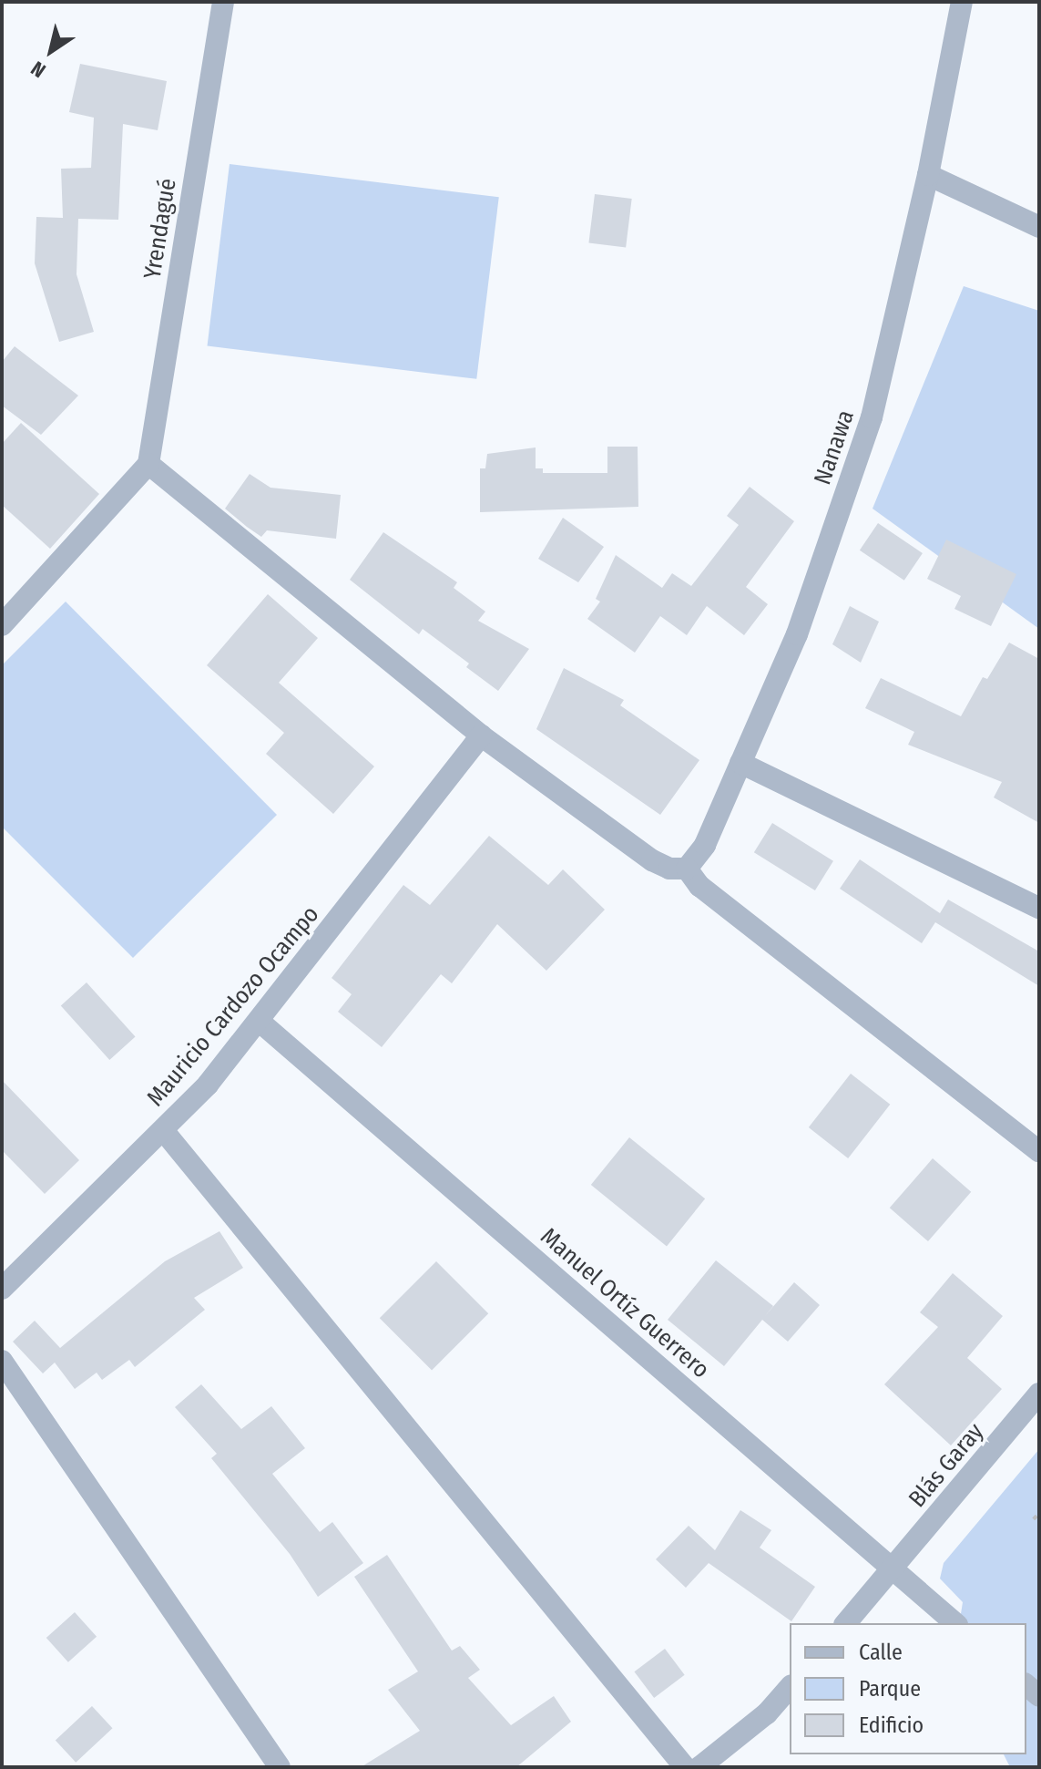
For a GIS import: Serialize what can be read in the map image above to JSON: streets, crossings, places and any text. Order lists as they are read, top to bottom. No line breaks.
{"streets":{"street":["Yrendagué","Nanawa","Mauricio Cardozo Ocampo","Manuel Ortíz Guerrero","Blás Garay"]},"crossings":[["Mauricio Cardozo Ocampo","Manuel Ortíz Guerrero"],["Manuel Ortíz Guerrero","Blás Garay"]],"legend":["Calle","Parque","Edificio"],"north":"bottom left"}
